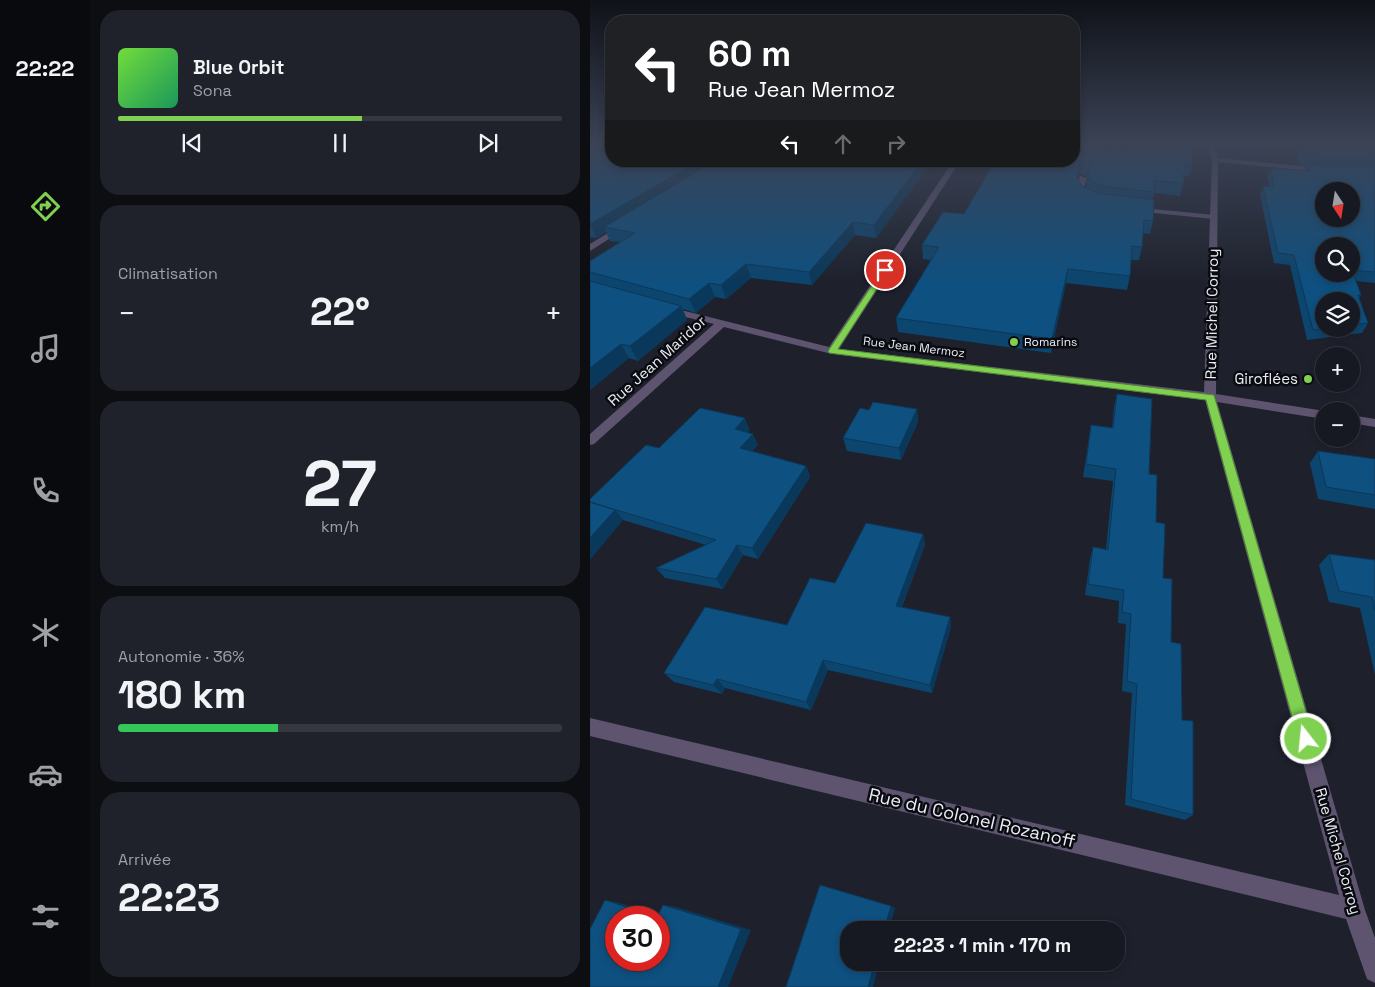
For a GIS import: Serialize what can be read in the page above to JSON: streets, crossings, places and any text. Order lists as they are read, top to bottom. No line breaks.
{"streets":{"street":["Rue Michel Corroy","Rue Jean Mermoz","Rue Jean Maridor","Rue du Colonel Rozanoff"]},"crossings":[["Rue Michel Corroy","Rue Jean Mermoz"],["Rue Michel Corroy","Rue du Colonel Rozanoff"],["Rue Jean Mermoz","Rue Jean Maridor"]],"places":["Romarins","Giroflées"],"north":"bottom","page":{"tabs":"22:22","turn":["60 m","Rue Jean Mermoz"],"song":["Blue Orbit","Sona"],"map_buttons":["+","−"],"tile":["Climatisation",["27","km/h"],["Autonomie · 36%","180 km"],["Arrivée","22:23"]],"heat":["−","22°","+"],"limit":"30","trip":"22:23 · 1 min · 170 m"}}
